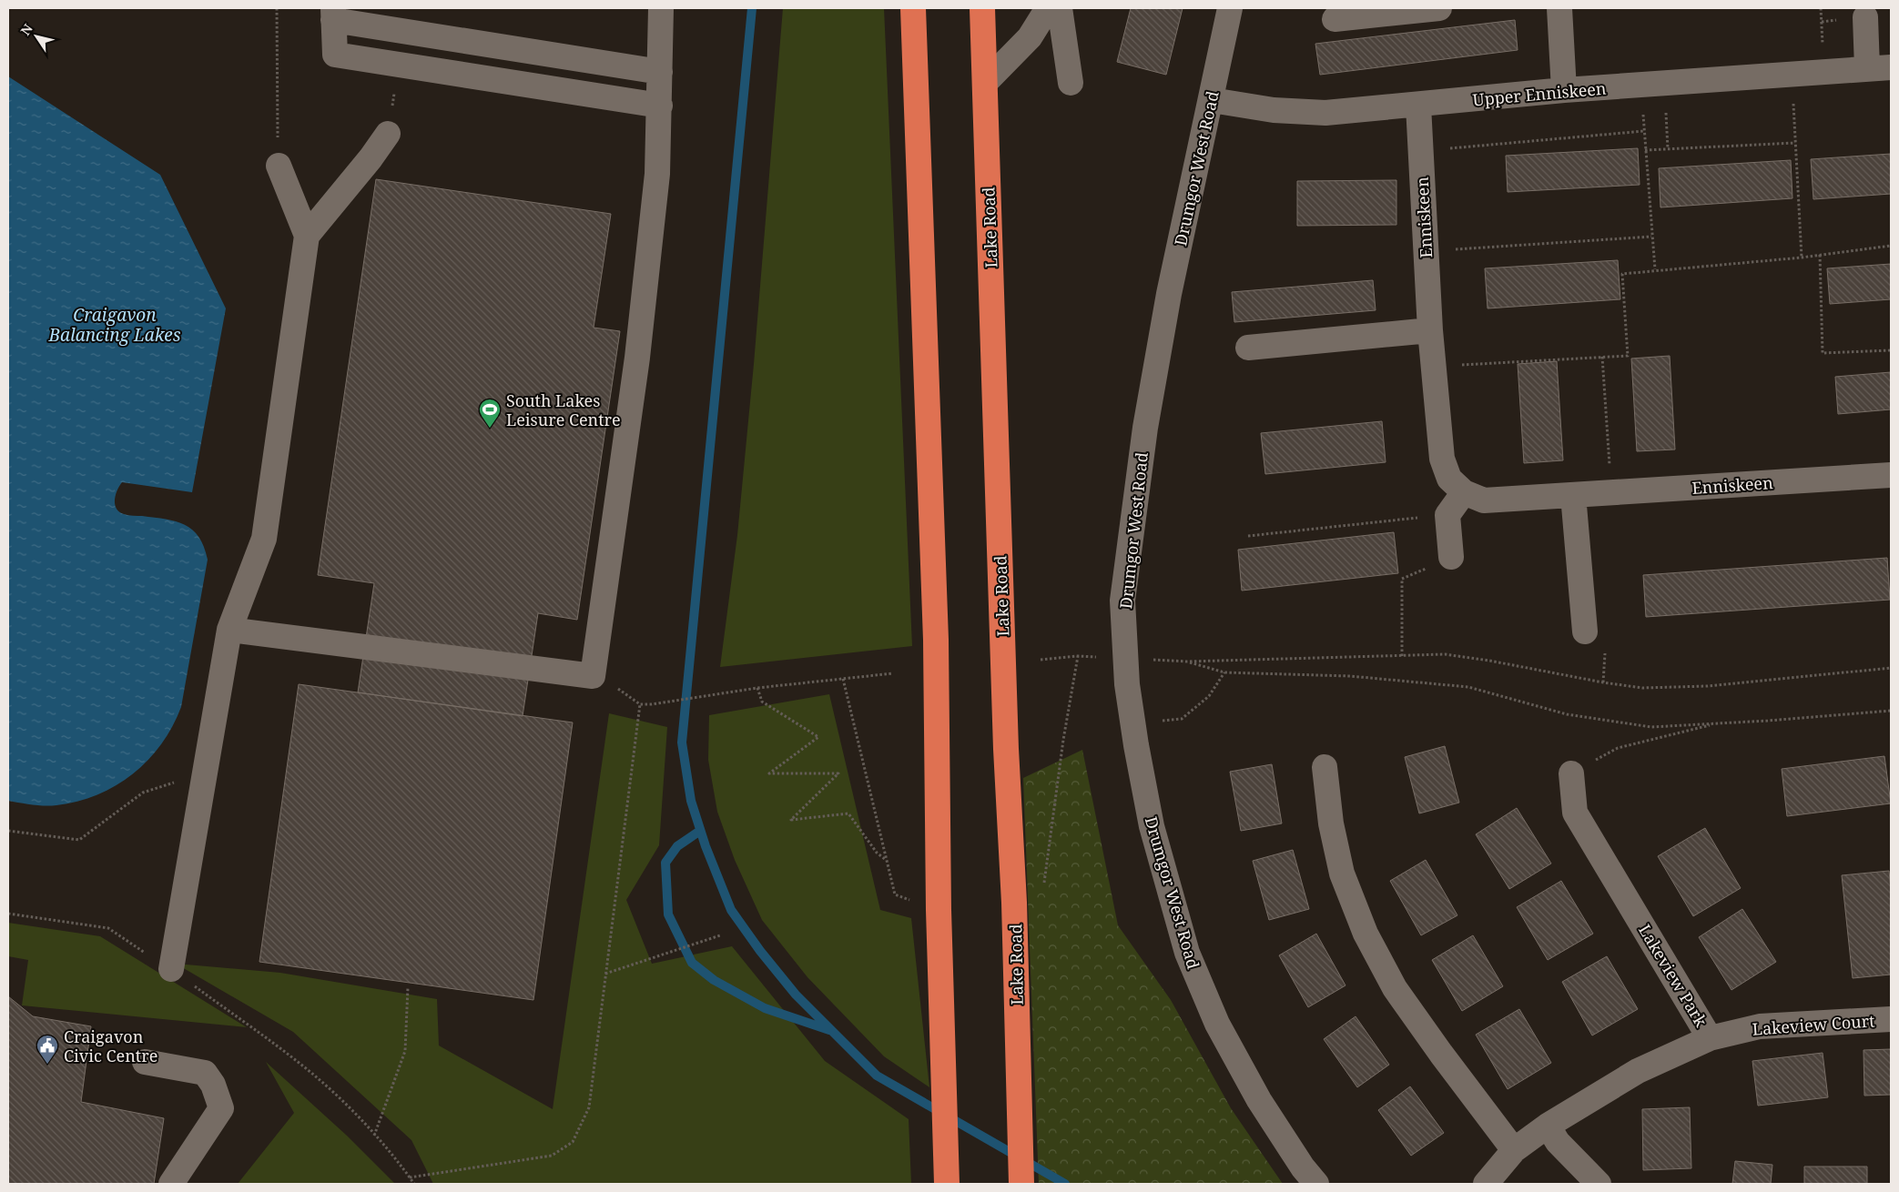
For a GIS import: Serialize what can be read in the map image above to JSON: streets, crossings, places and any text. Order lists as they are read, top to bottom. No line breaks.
{"streets":{"highway":["Lake Road"],"street":["Upper Enniskeen","Drumgor West Road","Enniskeen","Lakeview Park","Lakeview Court"]},"crossings":[["Upper Enniskeen","Drumgor West Road"],["Upper Enniskeen","Enniskeen"],["Lakeview Park","Lakeview Court"]],"water":["Craigavon Balancing Lakes"],"places":{"sports":["South Lakes Leisure Centre"],"public building":["Craigavon Civic Centre"]},"north":"top left"}
